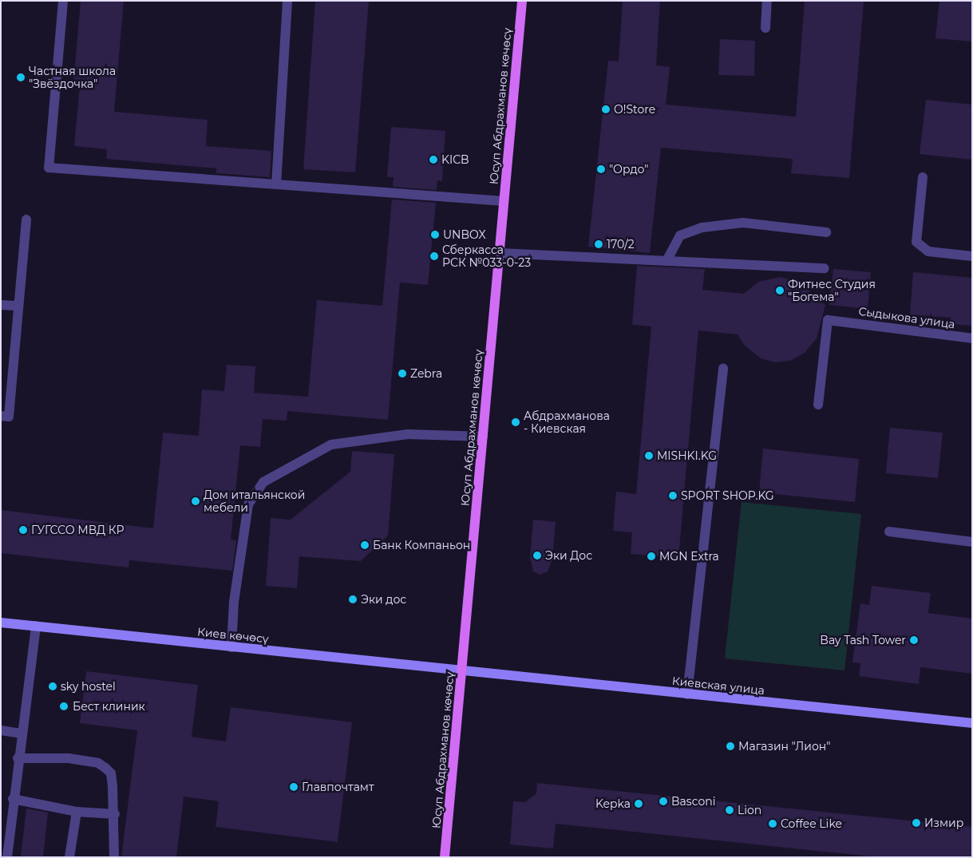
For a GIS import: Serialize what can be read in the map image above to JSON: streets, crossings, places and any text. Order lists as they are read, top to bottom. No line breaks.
{"streets":{"main road":["Юсуп Абдрахманов көчөсү","Киев көчөсү","Киевская улица"],"lane":["Сыдыкова улица"]},"crossings":[["Юсуп Абдрахманов көчөсү","Киев көчөсү"],["Юсуп Абдрахманов көчөсү","Киевская улица"],["Киев көчөсү","Киевская улица"]],"places":["Частная школа \"Звёздочка\"","O!Store","KICB","\"Ордо\"","UNBOX","170/2","Сберкасса РСК №033-0-23","Фитнес Студия \"Богема\"","Zebra","Абдрахманова - Киевская","MISHKI.KG","SPORT SHOP.KG","Дом итальянской мебели","ГУГССО МВД КР","Банк Компаньон","Эки Дос","MGN Extra","Эки дос","Bay Tash Tower","sky hostel","Бест клиник","Магазин \"Лион\"","Главпочтамт","Basconi","Kepka","Lion","Измир","Coffee Like"]}
